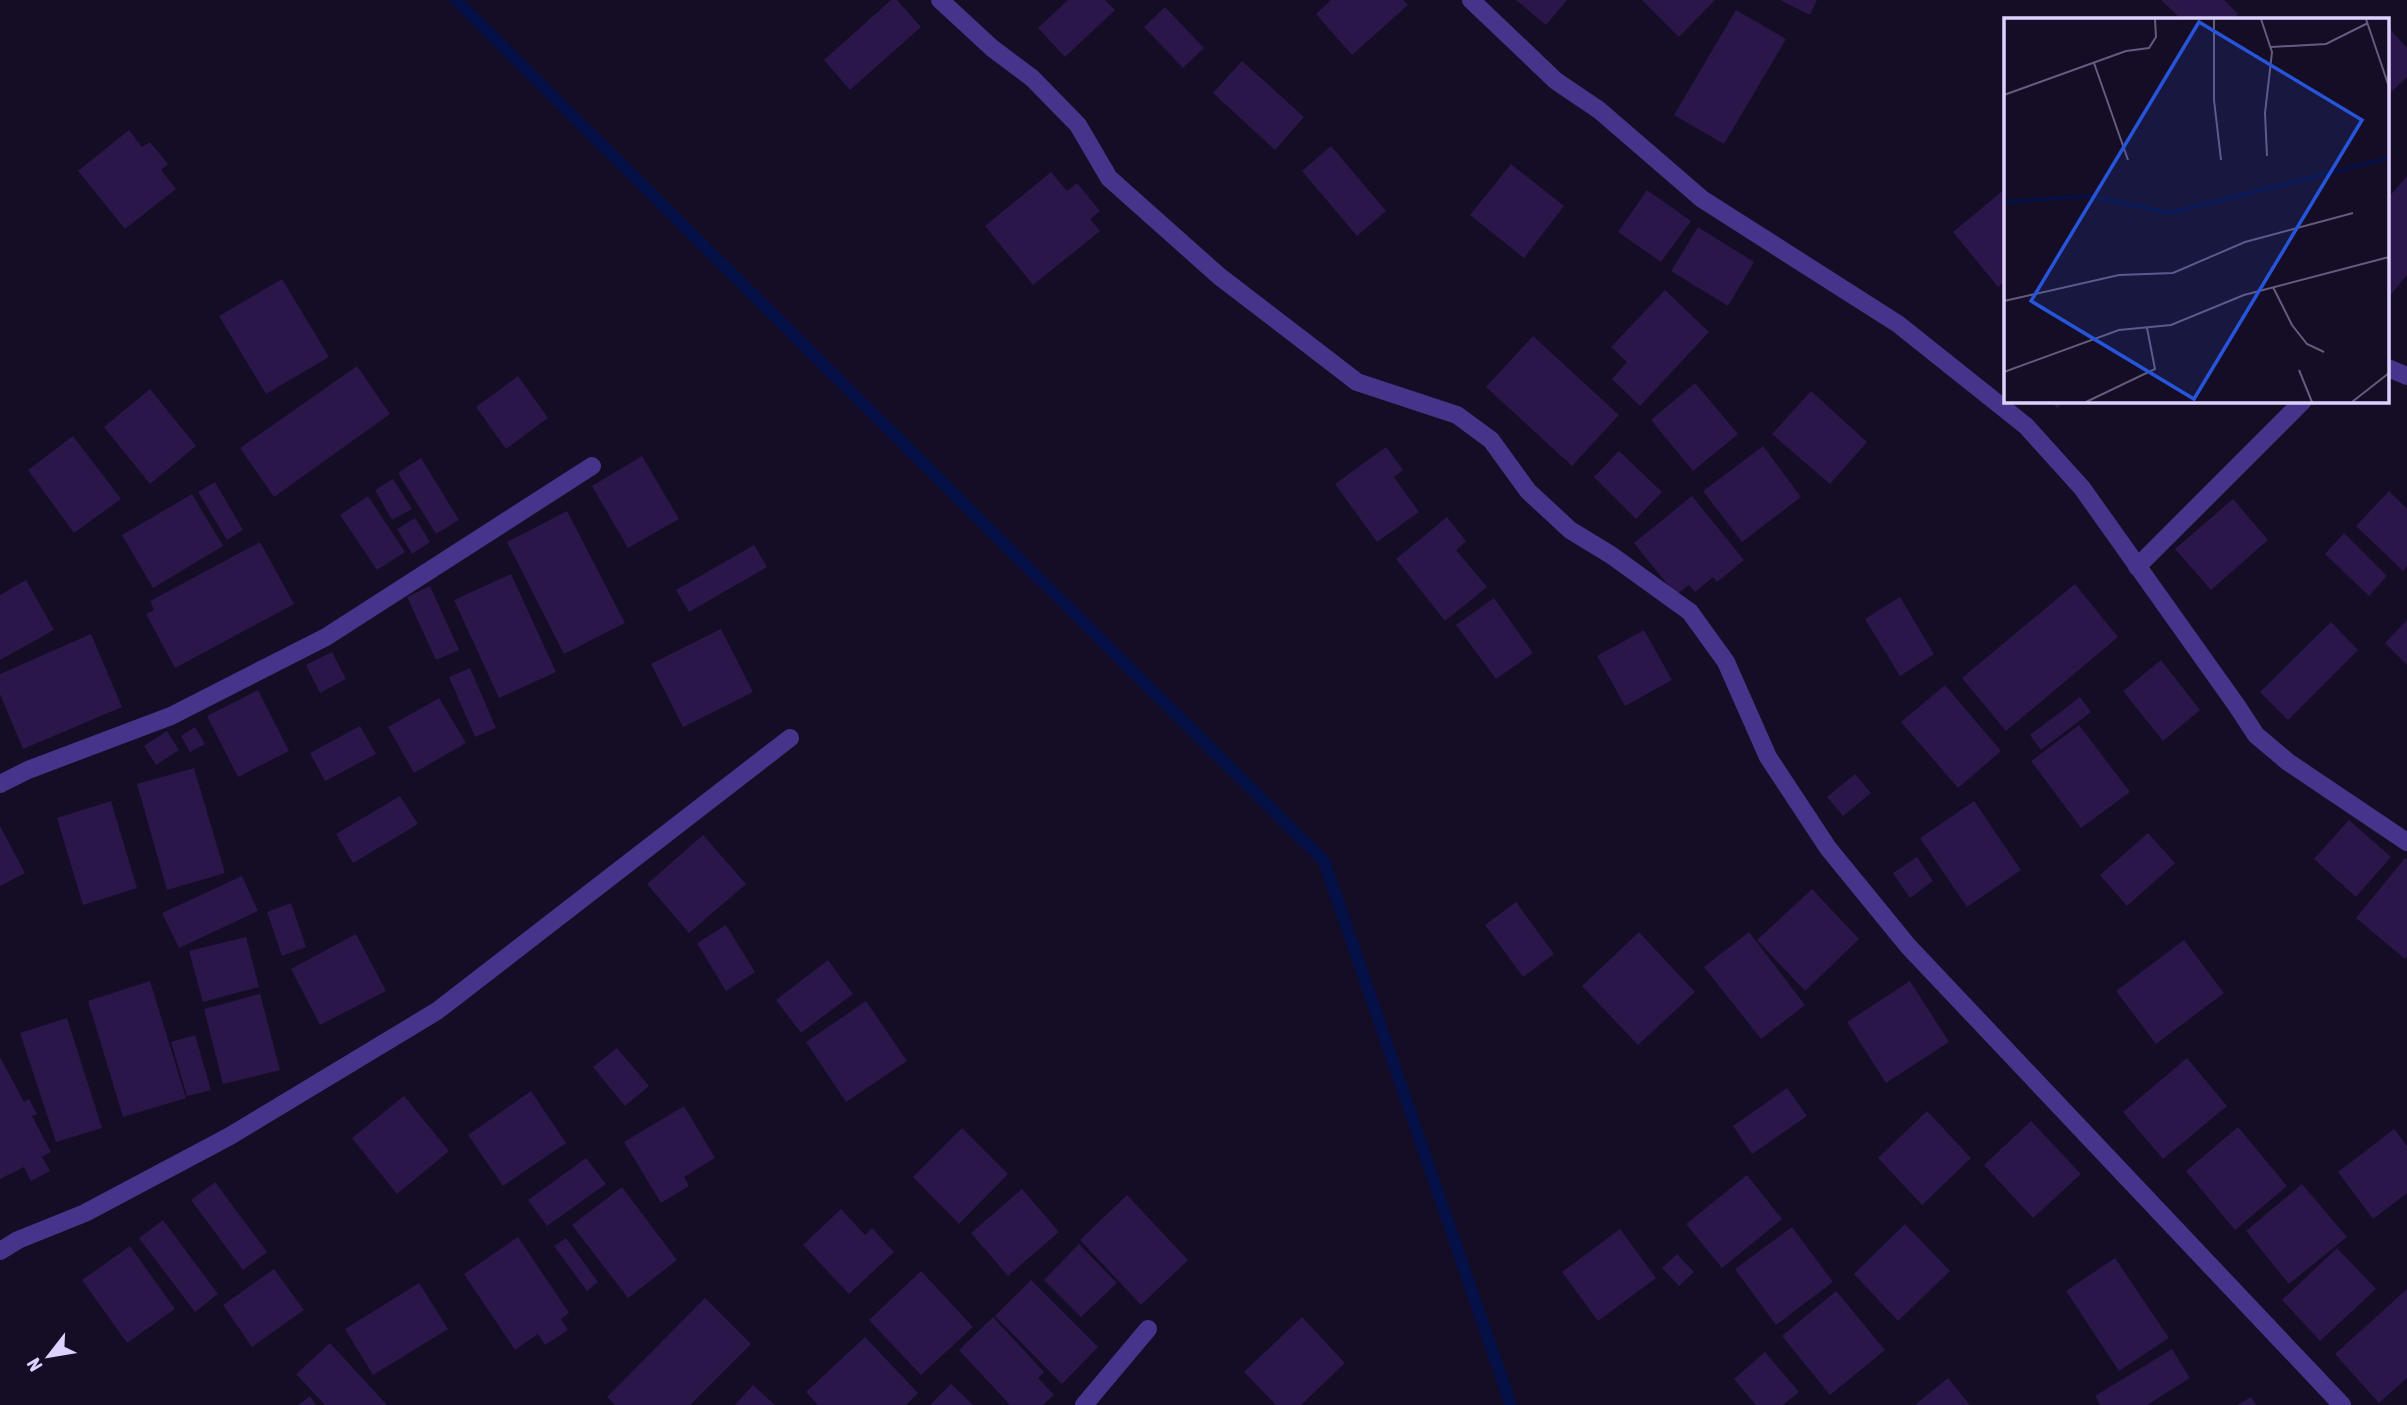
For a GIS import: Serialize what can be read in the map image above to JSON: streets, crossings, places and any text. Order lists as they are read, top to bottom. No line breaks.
{"north":"bottom left"}
